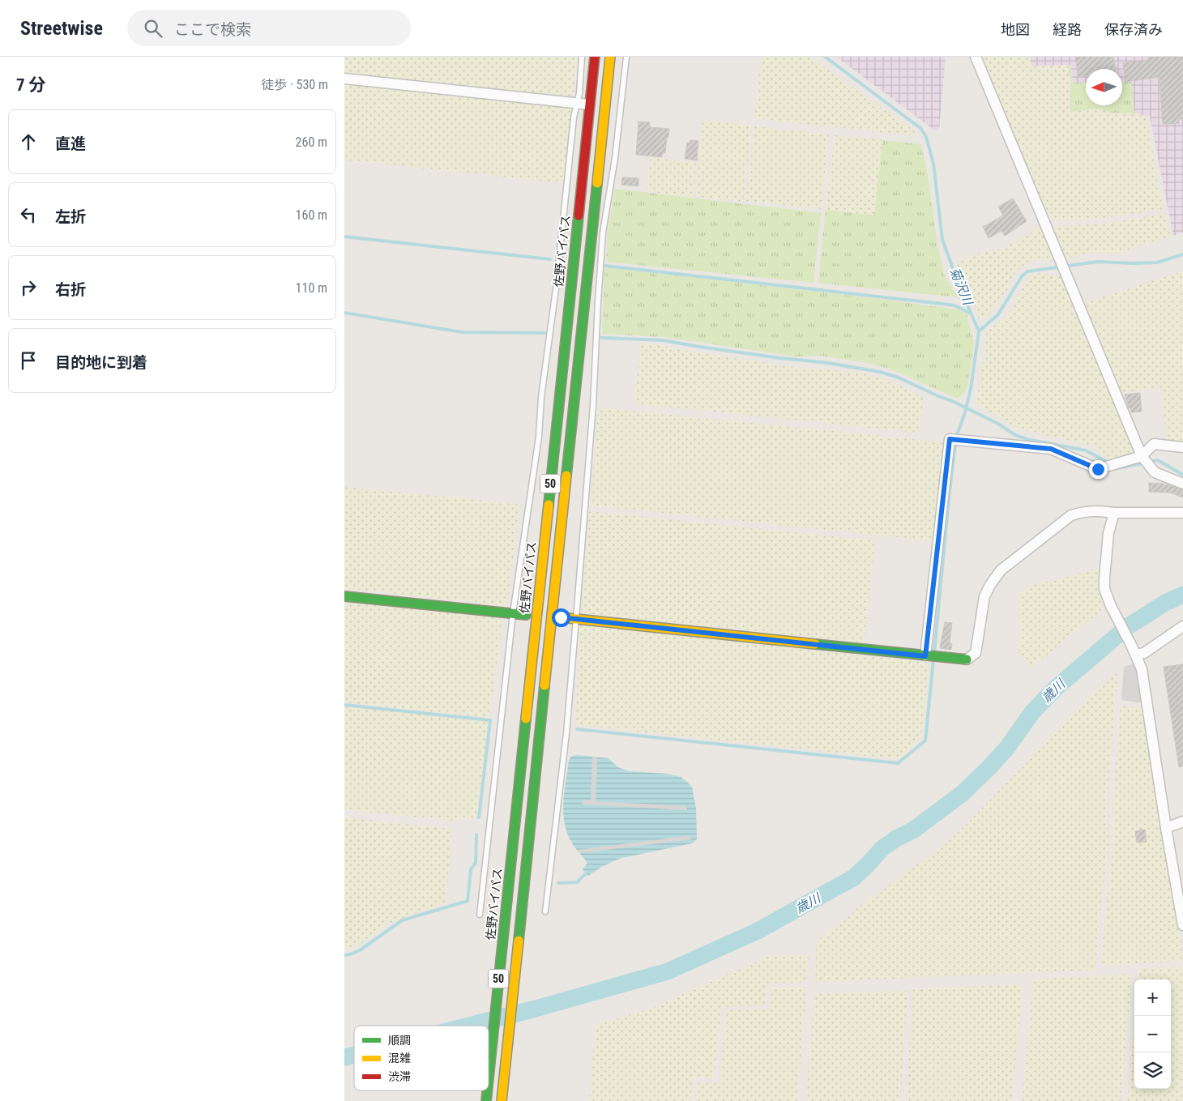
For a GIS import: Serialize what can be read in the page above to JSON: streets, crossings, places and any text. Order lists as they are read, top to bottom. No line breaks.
{"streets":{"main road":["佐野バイパス","50"]},"water":["菊沢川","歳川"],"legend":["順調","混雑","渋滞"],"north":"left","page":{"header":"Streetwise","search":"ここで検索","nav":["地図","経路","保存済み"],"heading":["7 分","徒歩 · 530 m"],"list":[["直進","260 m"],["左折","160 m"],["右折","110 m"],"目的地に到着"],"map_buttons":["+","−"]}}
